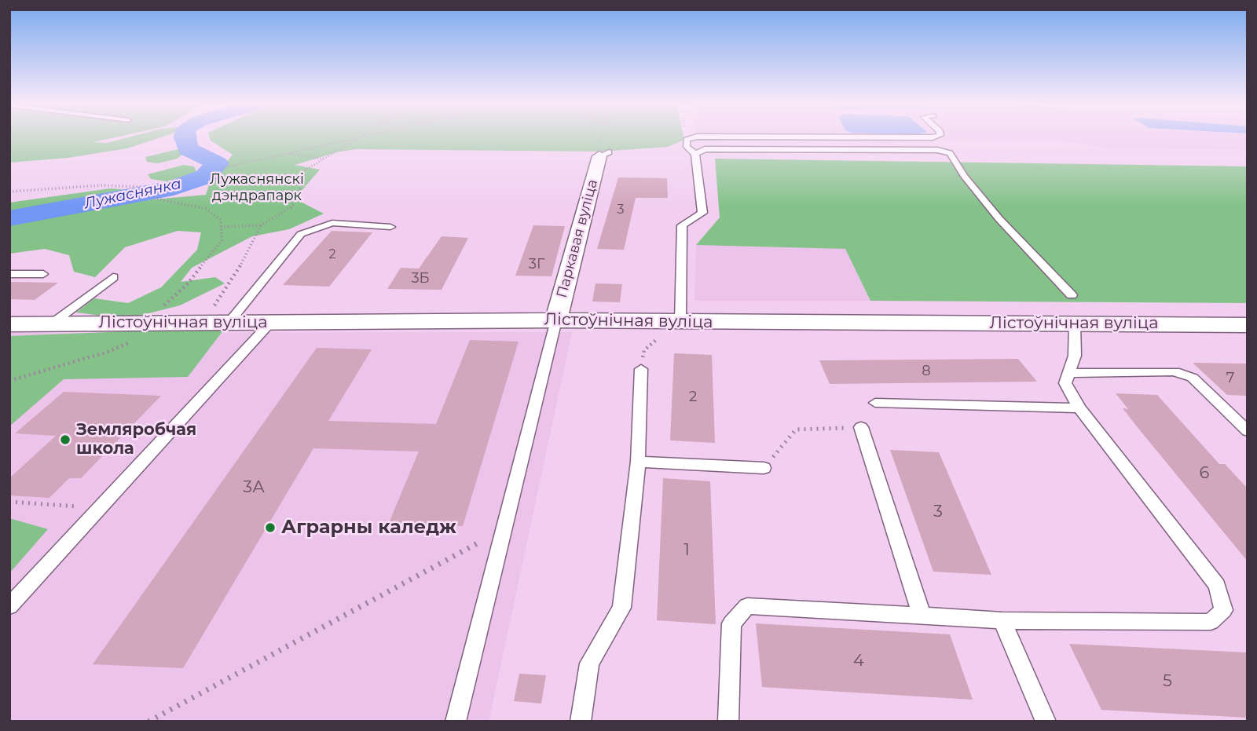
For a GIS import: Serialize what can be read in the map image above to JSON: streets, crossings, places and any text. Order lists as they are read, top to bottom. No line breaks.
{"streets":{"street":["Паркавая вуліца","Лістоўнічная вуліца"]},"crossings":[["Паркавая вуліца","Лістоўнічная вуліца"]],"water":["Лужаснянка"],"parks":["Лужаснянскі дэндрапарк"],"places":["Земляробчая школа","Аграрны каледж"],"house_numbers":["3","2","3Г","3Б","8","7","2","6","3А","3","1","4","5"]}
